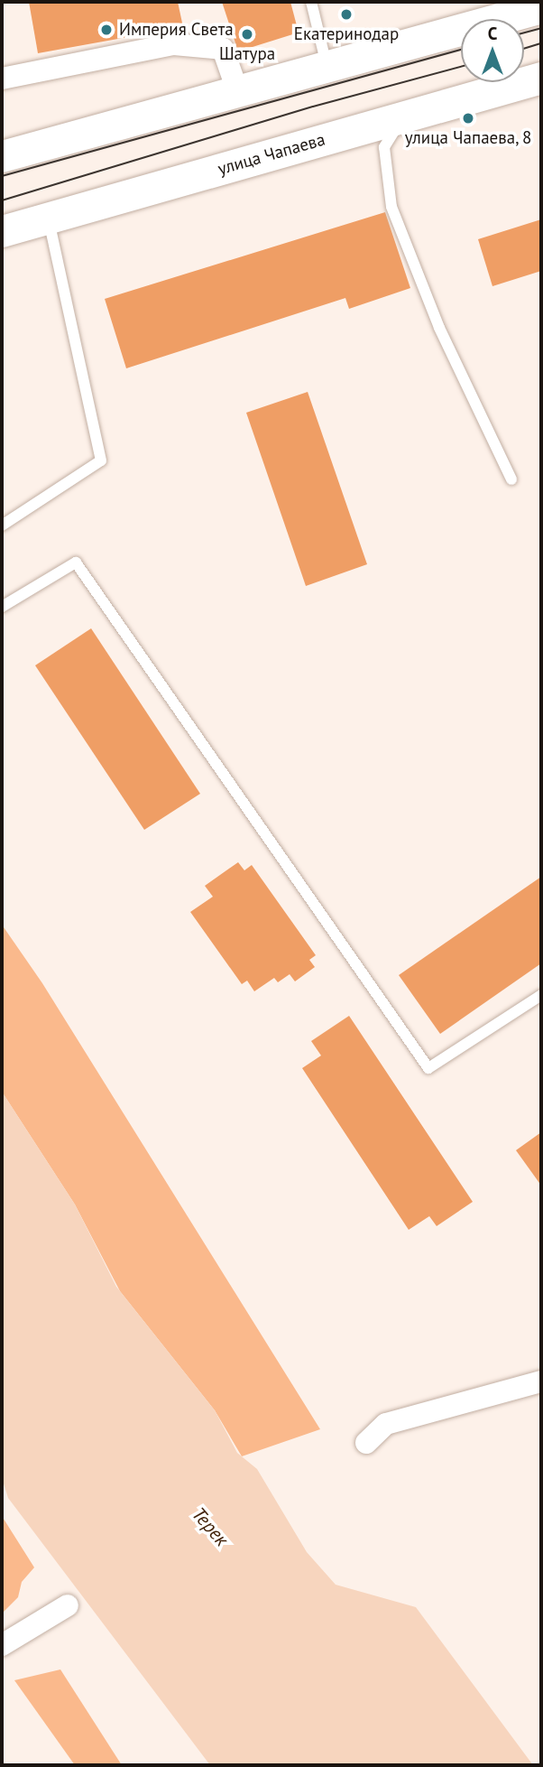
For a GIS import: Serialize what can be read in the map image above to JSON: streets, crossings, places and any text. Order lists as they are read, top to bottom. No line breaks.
{"streets":{"main road":["улица Чапаева"]},"water":["Терек"],"places":["Екатеринодар","Империя Света","Шатура","улица Чапаева, 8"],"north":"top"}
